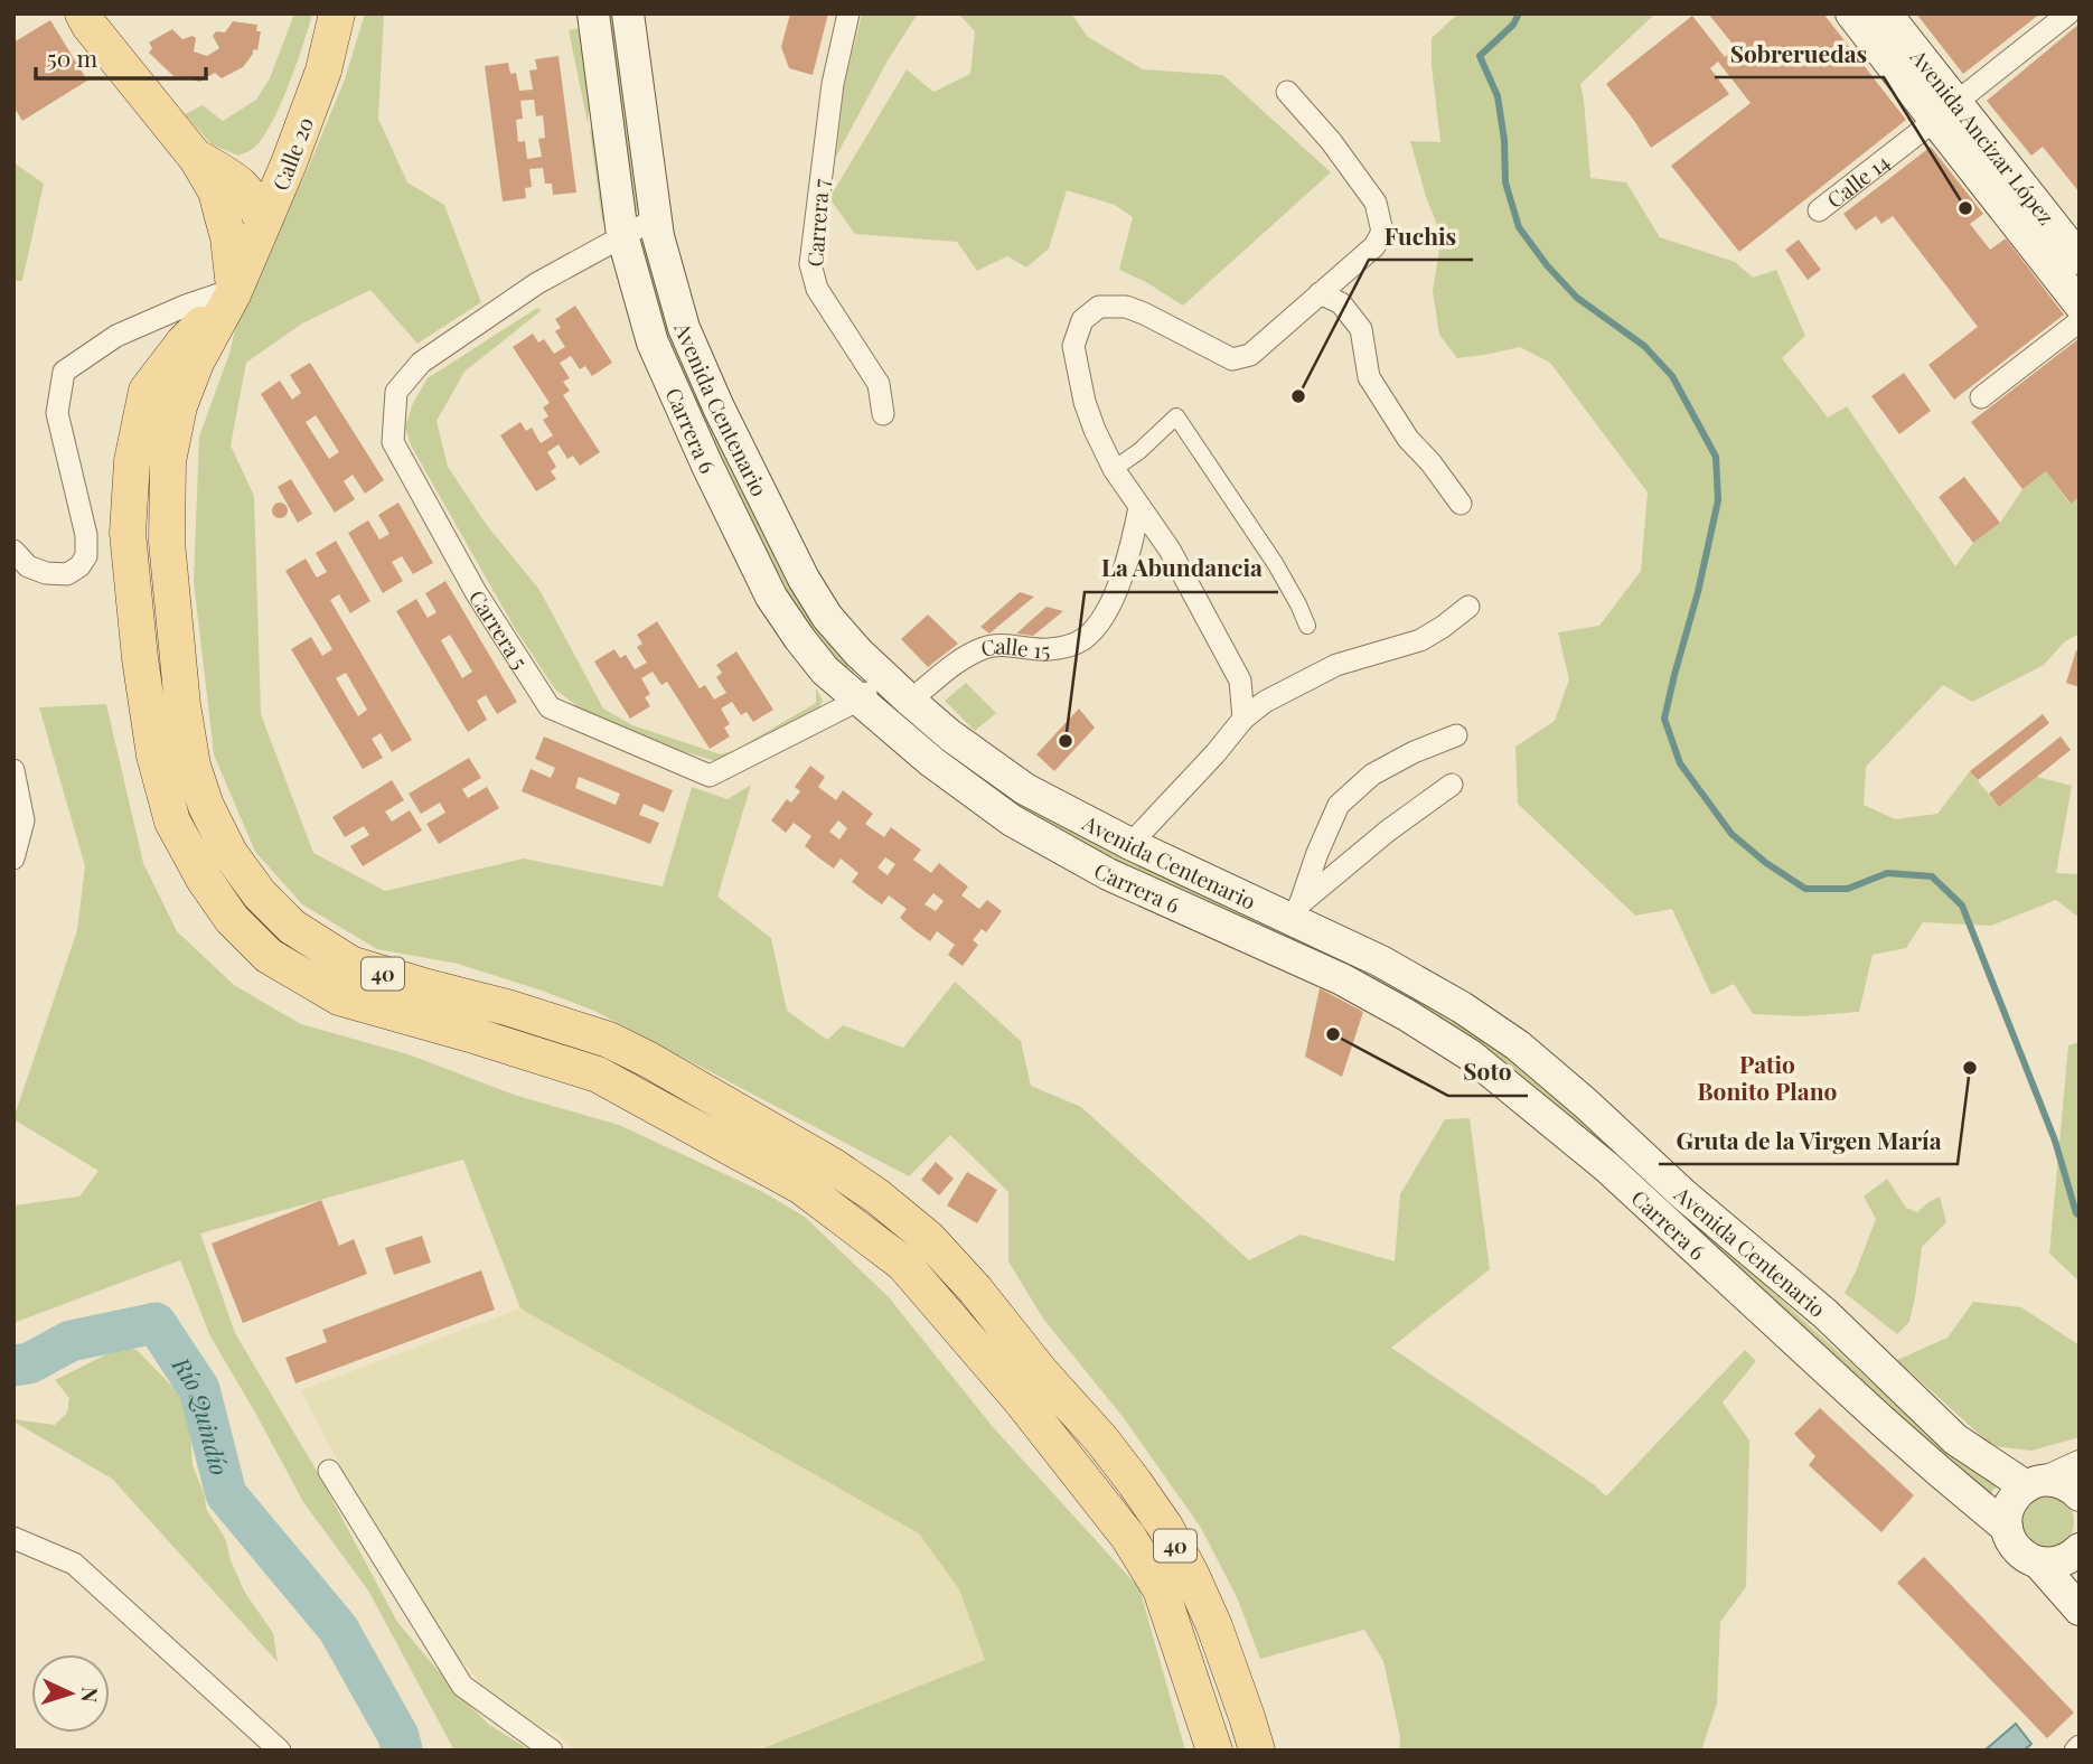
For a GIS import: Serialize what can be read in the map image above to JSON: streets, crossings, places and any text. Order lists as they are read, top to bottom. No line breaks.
{"streets":{"main road":["Avenida Ancizar López","Calle 20","Avenida Centenario","Carrera 6","40"],"street":["Calle 14","Carrera 7","Carrera 5","Calle 15"]},"crossings":[["Avenida Ancizar López","Calle 14"],["Calle 20","40"],["Avenida Centenario","Calle 15"],["Carrera 6","Carrera 5"]],"districts":["Patio Bonito Plano"],"water":["Río Quindío"],"places":["Sobreruedas","Fuchis","La Abundancia","Soto","Gruta de la Virgen María"],"scale_bar":"50 m","north":"right"}
